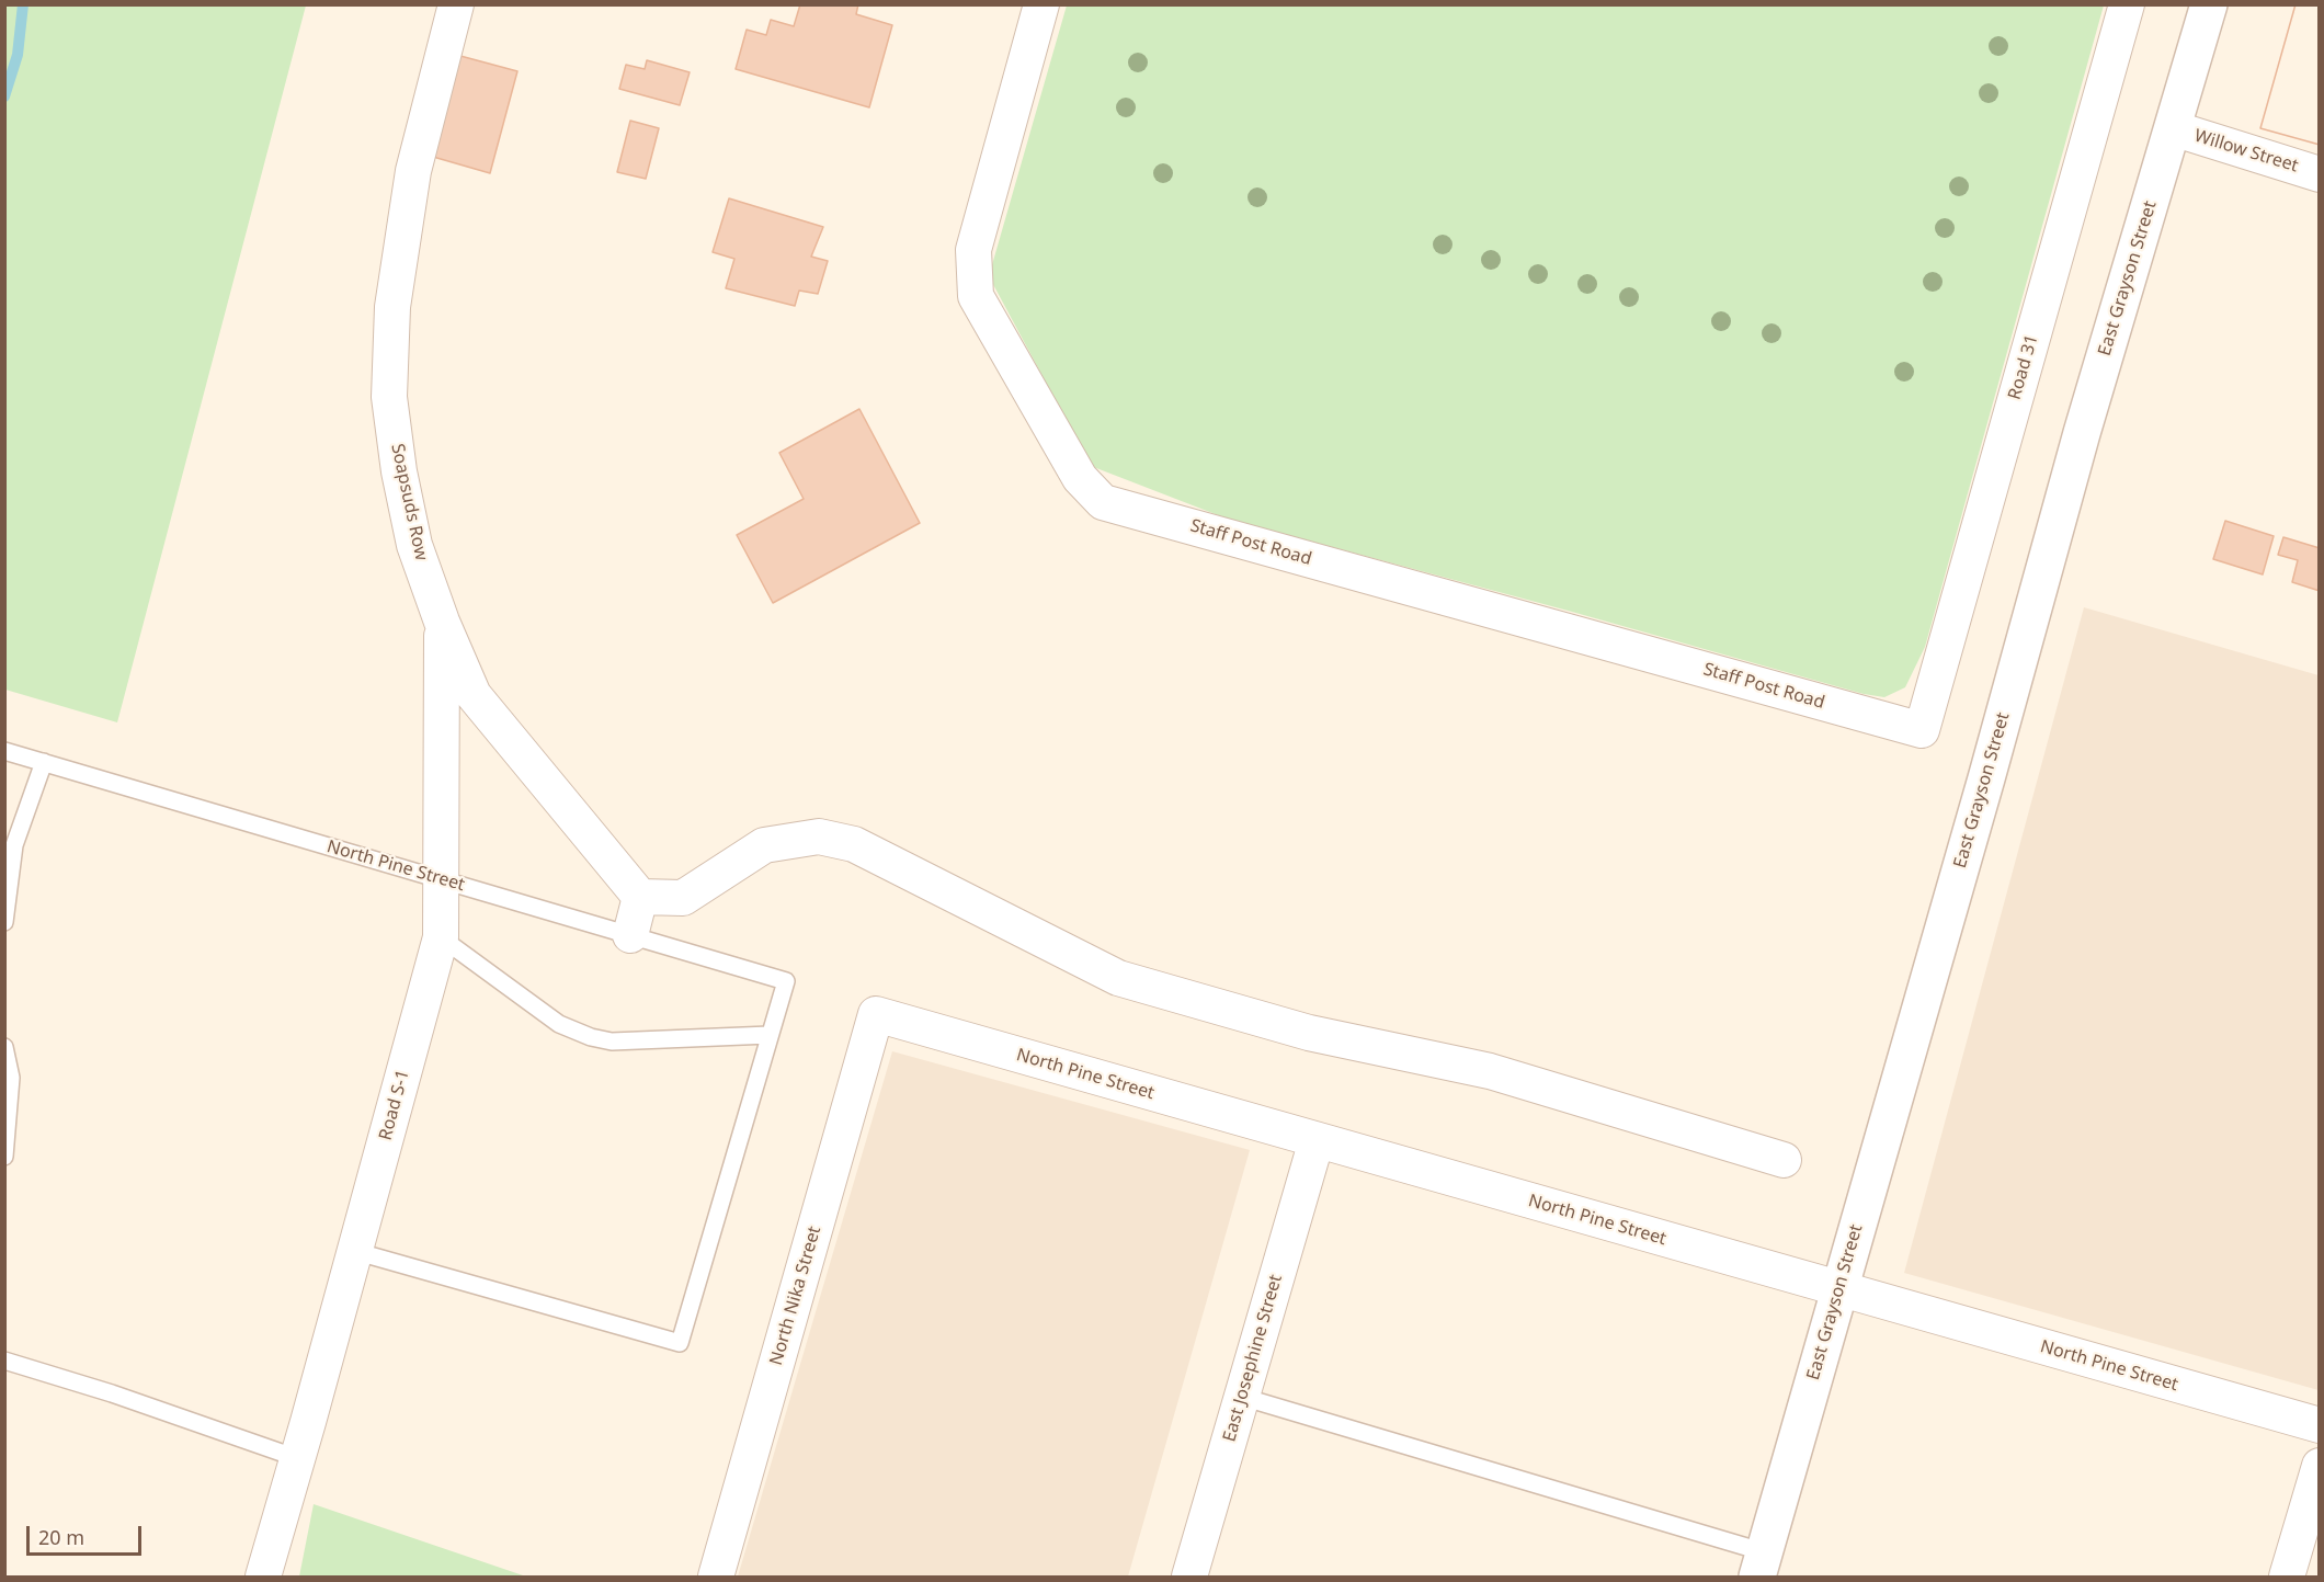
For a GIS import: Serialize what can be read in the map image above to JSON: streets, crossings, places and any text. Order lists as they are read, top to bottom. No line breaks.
{"streets":{"street":["Willow Street","East Grayson Street","Road 31","Soapsuds Row","Staff Post Road","North Pine Street","Road S-1","North Nika Street","East Josephine Street"]},"crossings":[["Willow Street","East Grayson Street"],["East Grayson Street","North Pine Street"],["Road 31","Staff Post Road"],["Soapsuds Row","Road S-1"],["North Pine Street","Road S-1"],["North Pine Street","North Nika Street"],["North Pine Street","East Josephine Street"]],"scale_bar":"20 m"}
